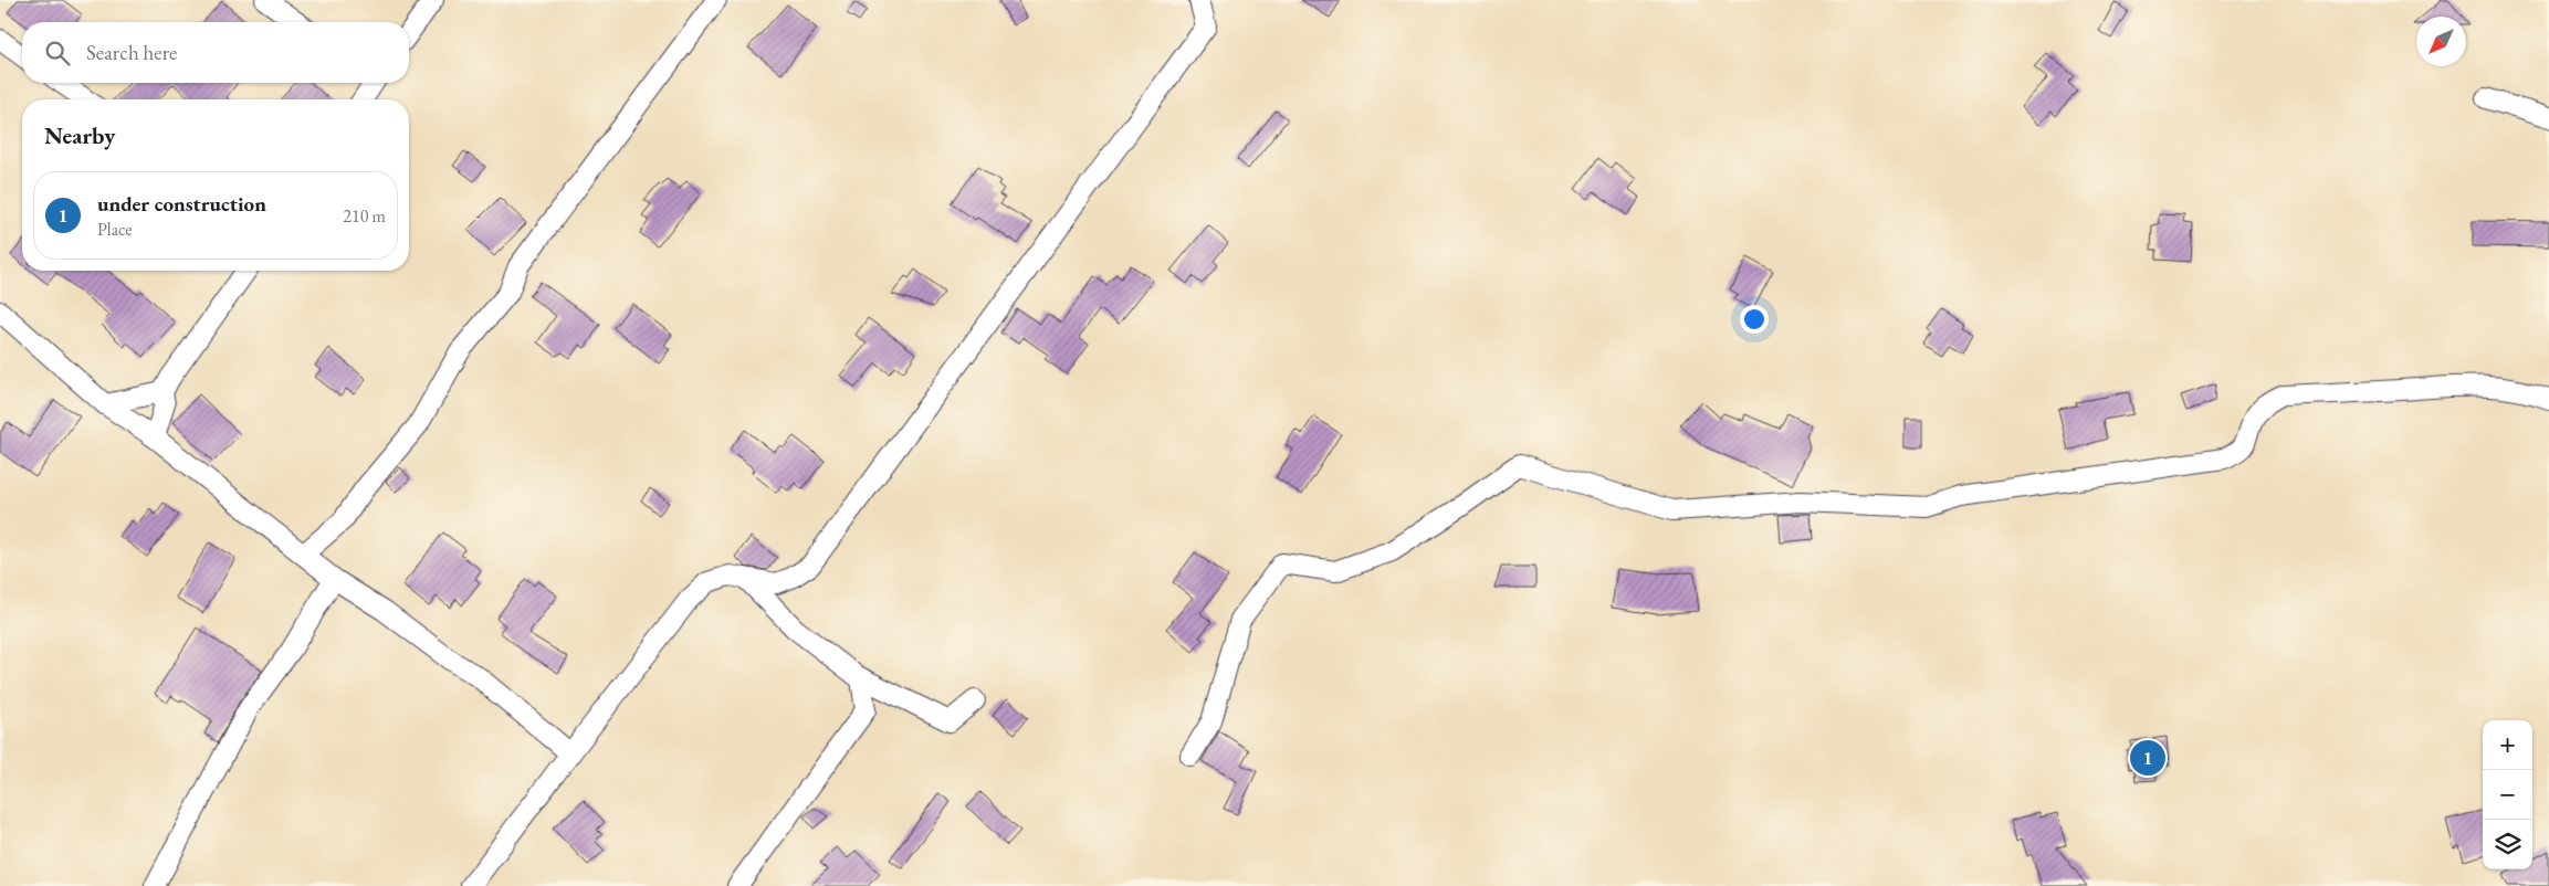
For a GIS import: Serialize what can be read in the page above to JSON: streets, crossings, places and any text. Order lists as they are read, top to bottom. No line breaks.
{"north":"bottom left","page":{"search":"Search here","heading":"Nearby","list":[{"mark":"1","name":"under construction","note":"Place","value":"210 m"}],"map_buttons":["+","−"],"pins":"1"}}
